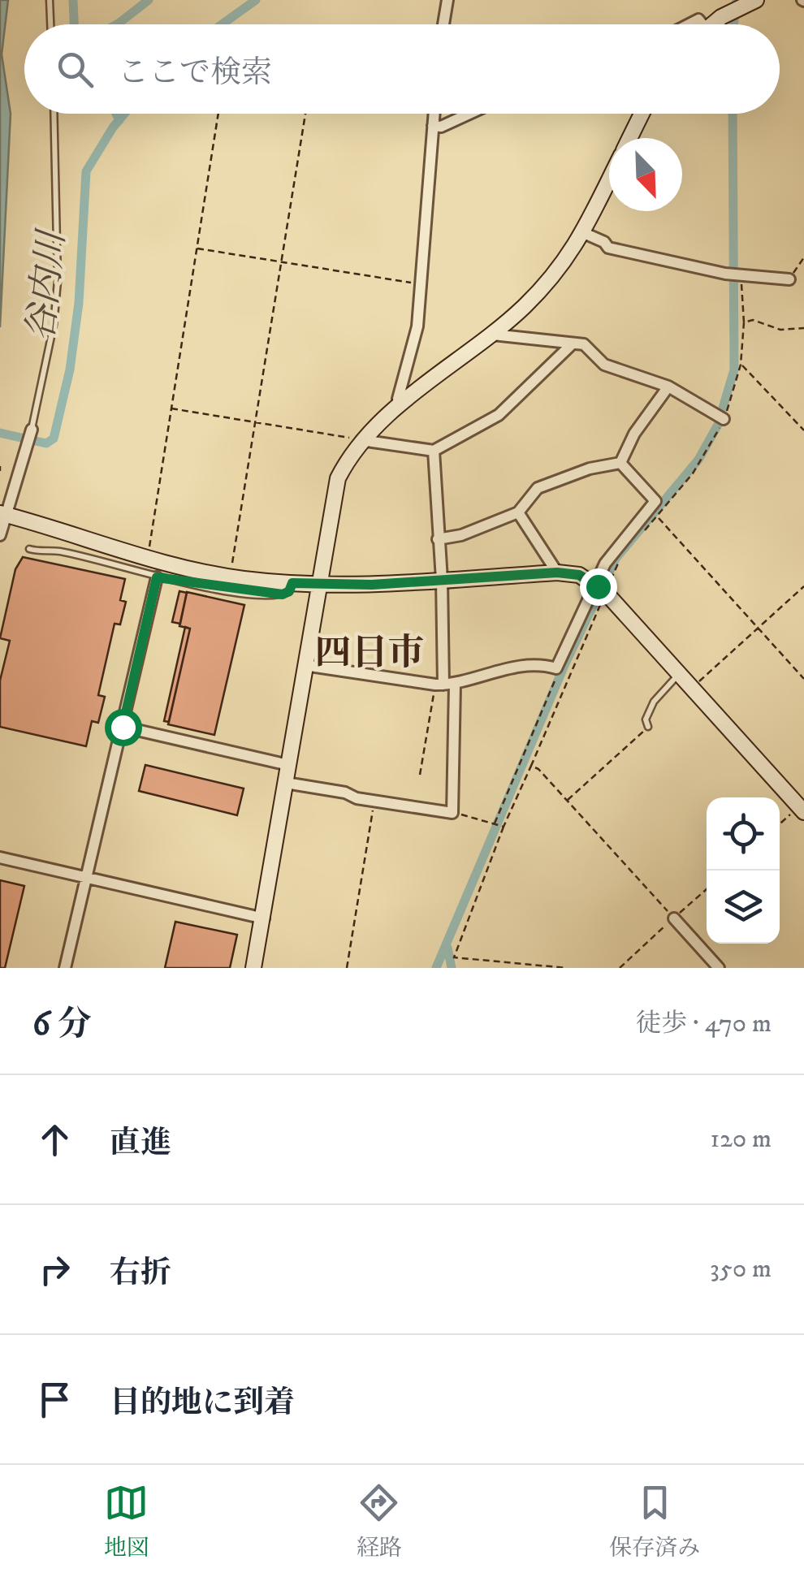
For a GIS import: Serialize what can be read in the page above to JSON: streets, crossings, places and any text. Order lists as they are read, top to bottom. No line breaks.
{"districts":["四日市"],"water":["谷内川"],"north":"bottom right","page":{"search":"ここで検索","heading":["6 分","徒歩 · 470 m"],"list":[["直進","120 m"],["右折","350 m"],"目的地に到着"],"nav":["地図","経路","保存済み"]}}
